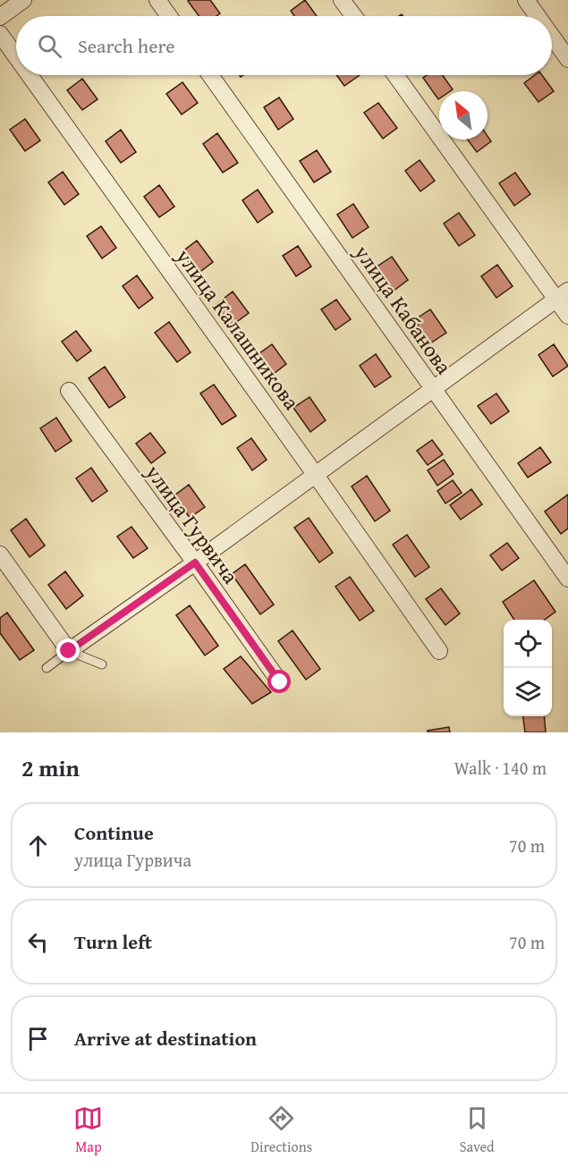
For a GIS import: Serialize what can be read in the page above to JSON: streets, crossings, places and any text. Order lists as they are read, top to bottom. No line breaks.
{"streets":{"street":["улица Кабанова","улица Калашникова","улица Гурвича"]},"north":"top left","page":{"search":"Search here","heading":["2 min","Walk · 140 m"],"list":[["Continue","улица Гурвича","70 m"],["Turn left","70 m"],"Arrive at destination"],"nav":["Map","Directions","Saved"]}}
